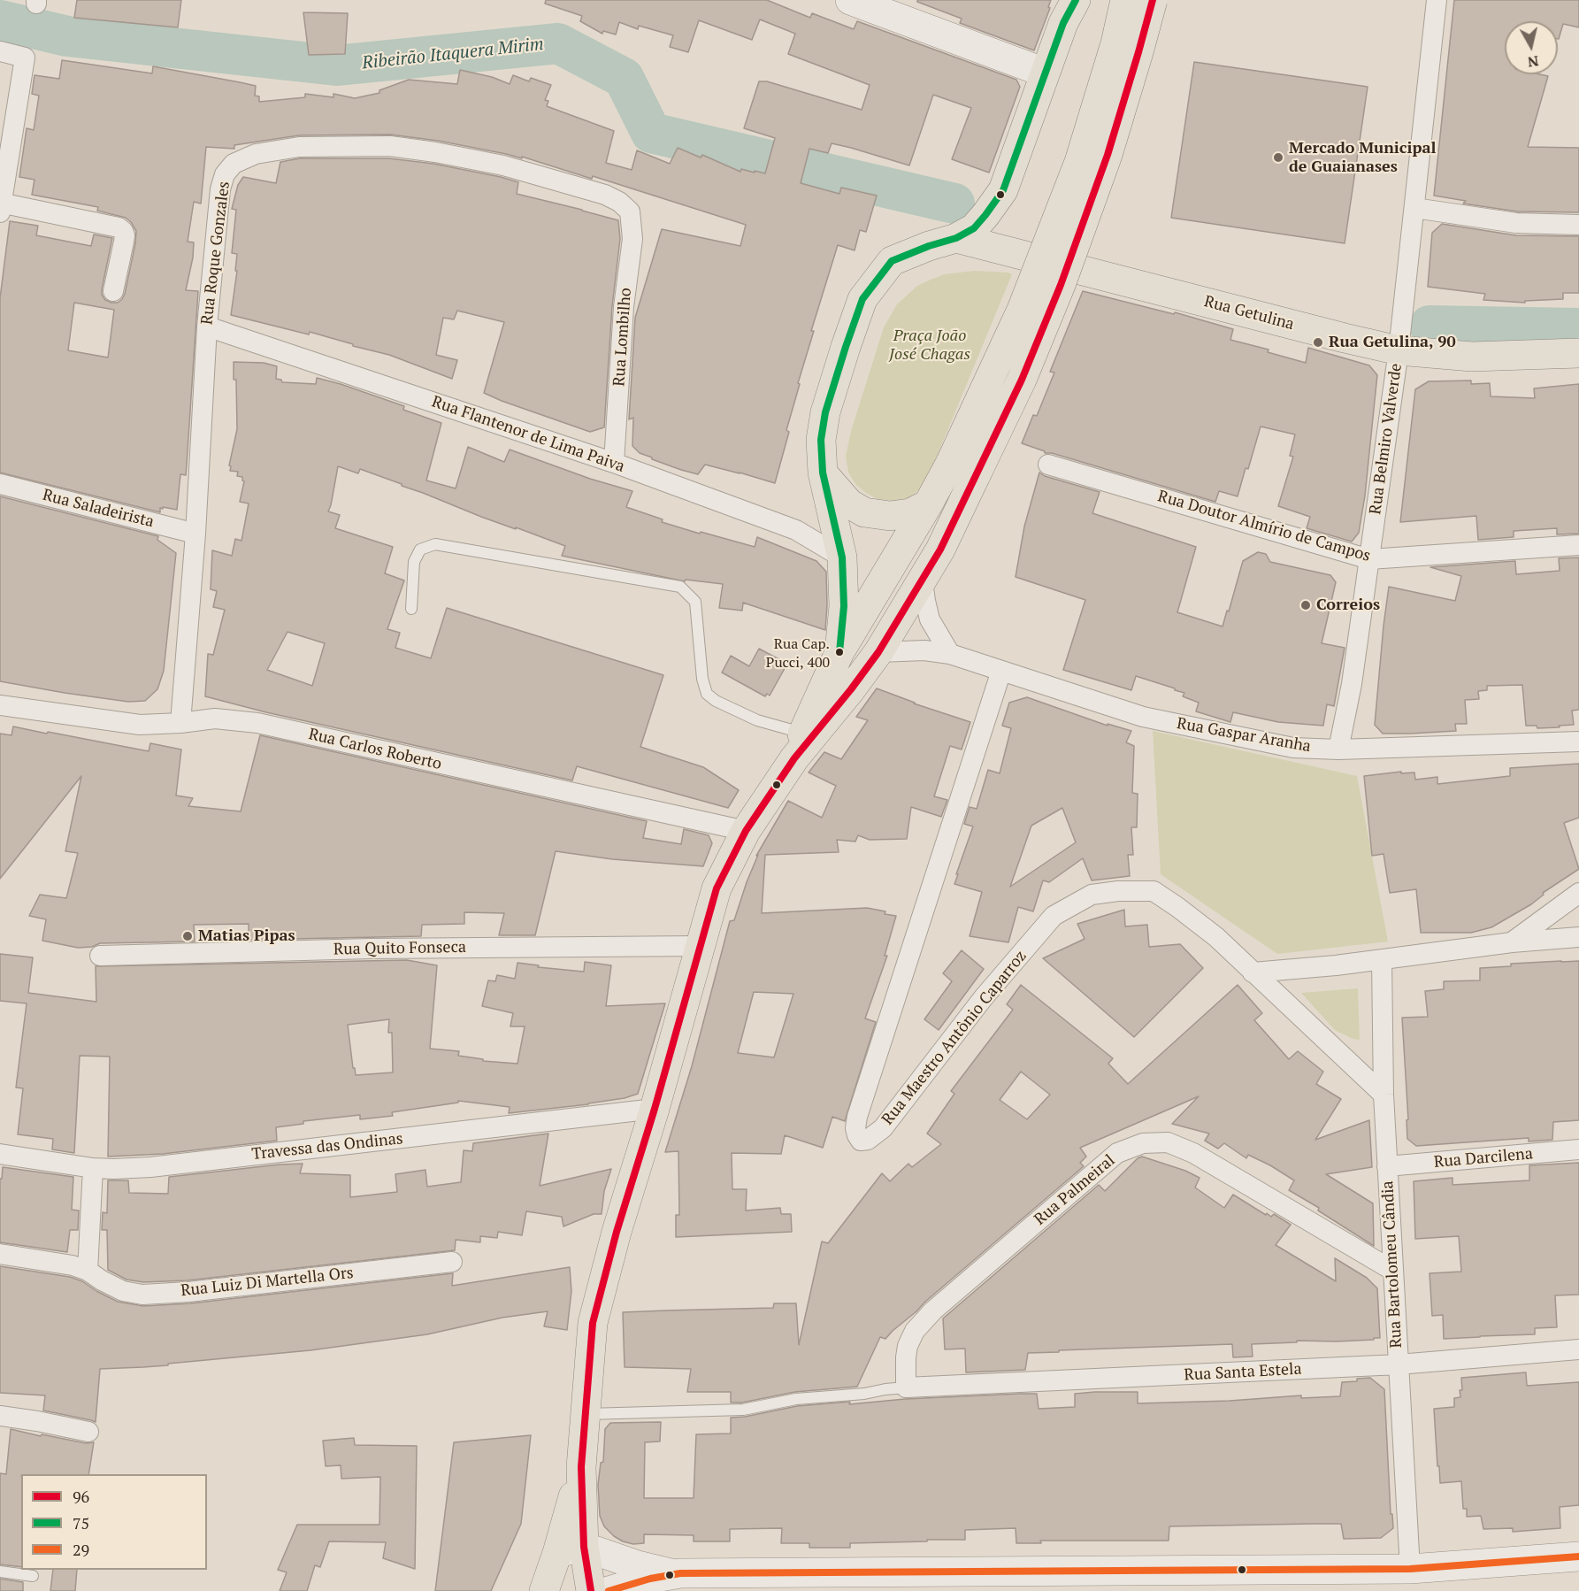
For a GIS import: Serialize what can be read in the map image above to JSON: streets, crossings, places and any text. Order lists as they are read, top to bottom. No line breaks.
{"streets":{"main road":["Rua Getulina"],"street":["Rua Roque Gonzales","Rua Lombilho","Rua Flantenor de Lima Paiva","Rua Belmiro Valverde","Rua Saladeirista","Rua Doutor Almírio de Campos","Rua Gaspar Aranha","Rua Carlos Roberto","Rua Quito Fonseca","Rua Maestro Antônio Caparroz","Travessa das Ondinas","Rua Darcilena","Rua Palmeiral","Rua Bartolomeu Cândia","Rua Luiz Di Martella Ors","Rua Santa Estela"]},"crossings":[["Rua Roque Gonzales","Rua Lombilho"],["Rua Roque Gonzales","Rua Flantenor de Lima Paiva"],["Rua Roque Gonzales","Rua Saladeirista"],["Rua Roque Gonzales","Rua Carlos Roberto"],["Rua Getulina","Rua Belmiro Valverde"],["Rua Lombilho","Rua Flantenor de Lima Paiva"],["Rua Belmiro Valverde","Rua Doutor Almírio de Campos"],["Rua Belmiro Valverde","Rua Gaspar Aranha"],["Rua Gaspar Aranha","Rua Maestro Antônio Caparroz"],["Rua Maestro Antônio Caparroz","Rua Bartolomeu Cândia"],["Rua Darcilena","Rua Bartolomeu Cândia"],["Rua Palmeiral","Rua Bartolomeu Cândia"],["Rua Palmeiral","Rua Santa Estela"],["Rua Bartolomeu Cândia","Rua Santa Estela"]],"water":["Ribeirão Itaquera Mirim"],"parks":["Praça João José Chagas"],"places":["Mercado Municipal de Guaianases","Rua Getulina, 90","Correios","Rua Cap. Pucci, 400","Matias Pipas"],"lines":["transit line 96","transit line 75","transit line 29"],"legend":["96","75","29"],"north":"bottom"}
